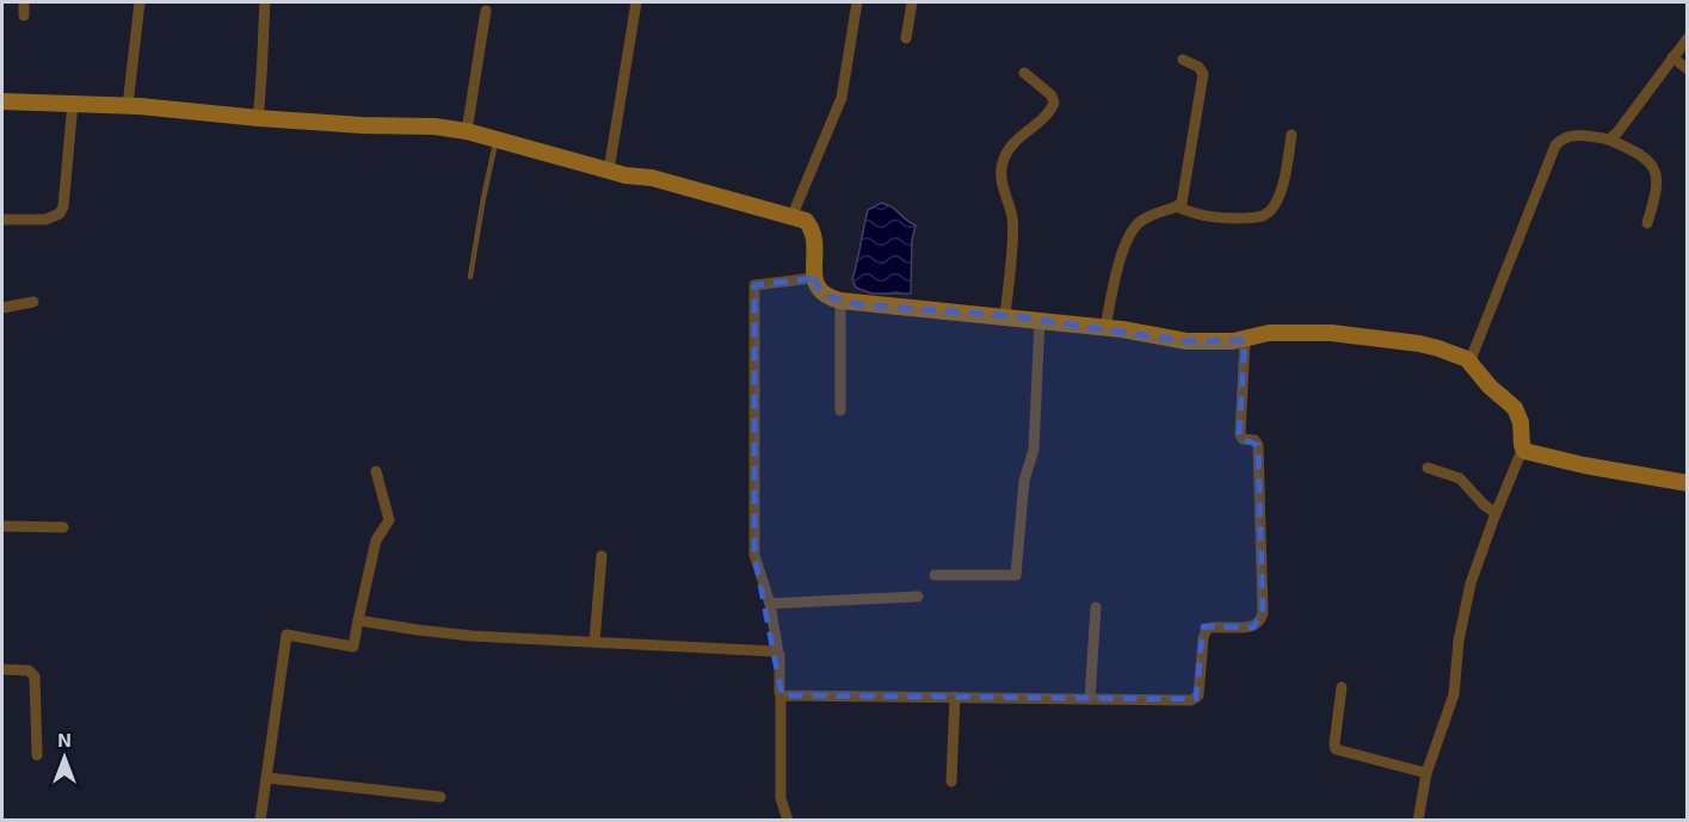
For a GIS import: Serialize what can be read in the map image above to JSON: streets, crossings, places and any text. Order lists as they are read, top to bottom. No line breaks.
{"north":"top"}
